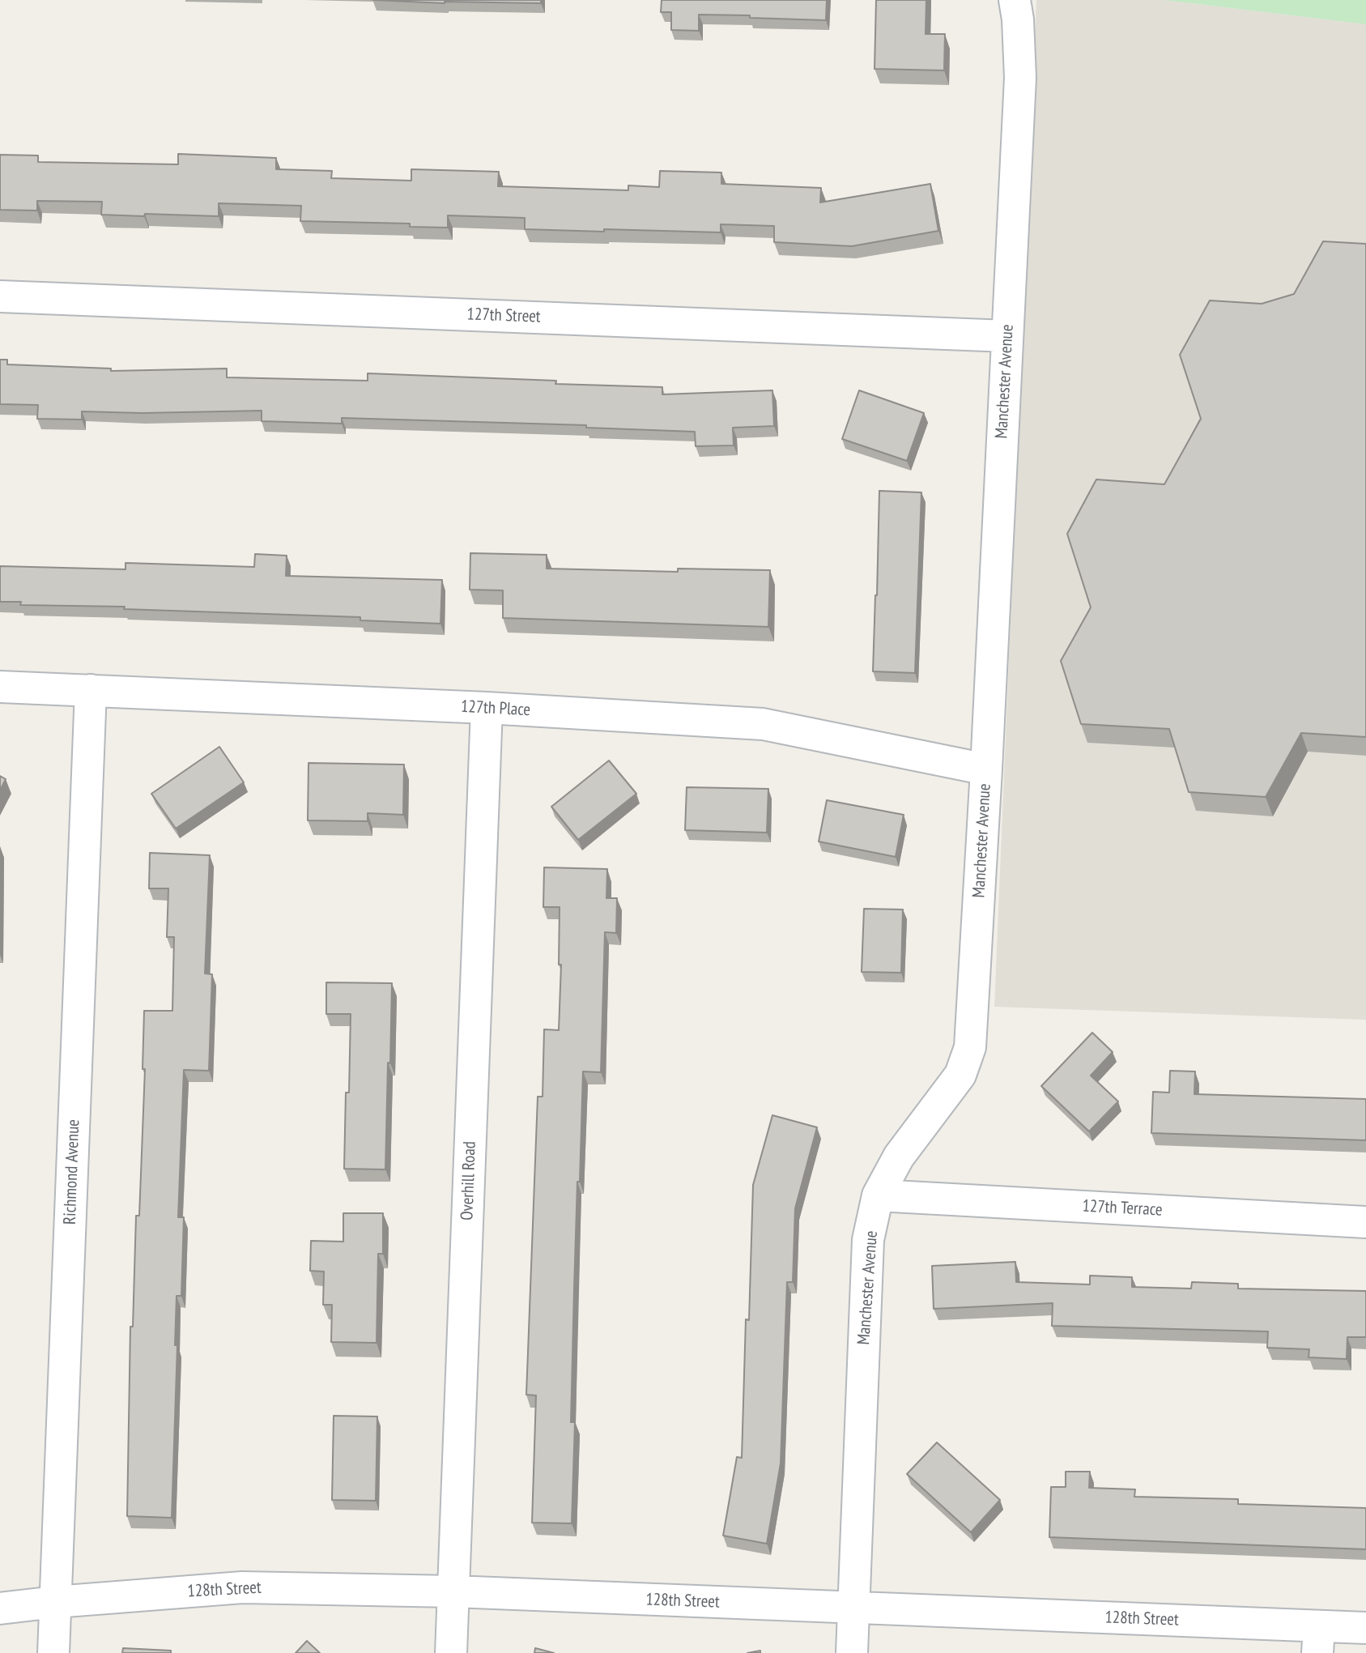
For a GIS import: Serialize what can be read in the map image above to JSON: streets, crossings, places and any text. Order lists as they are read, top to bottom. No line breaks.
{"streets":{"street":["127th Street","Manchester Avenue","127th Place","Richmond Avenue","Overhill Road","127th Terrace","128th Street"]},"crossings":[["127th Street","Manchester Avenue"],["Manchester Avenue","127th Place"],["Manchester Avenue","127th Terrace"],["Manchester Avenue","128th Street"],["127th Place","Richmond Avenue"],["127th Place","Overhill Road"],["Richmond Avenue","128th Street"],["Overhill Road","128th Street"]]}
